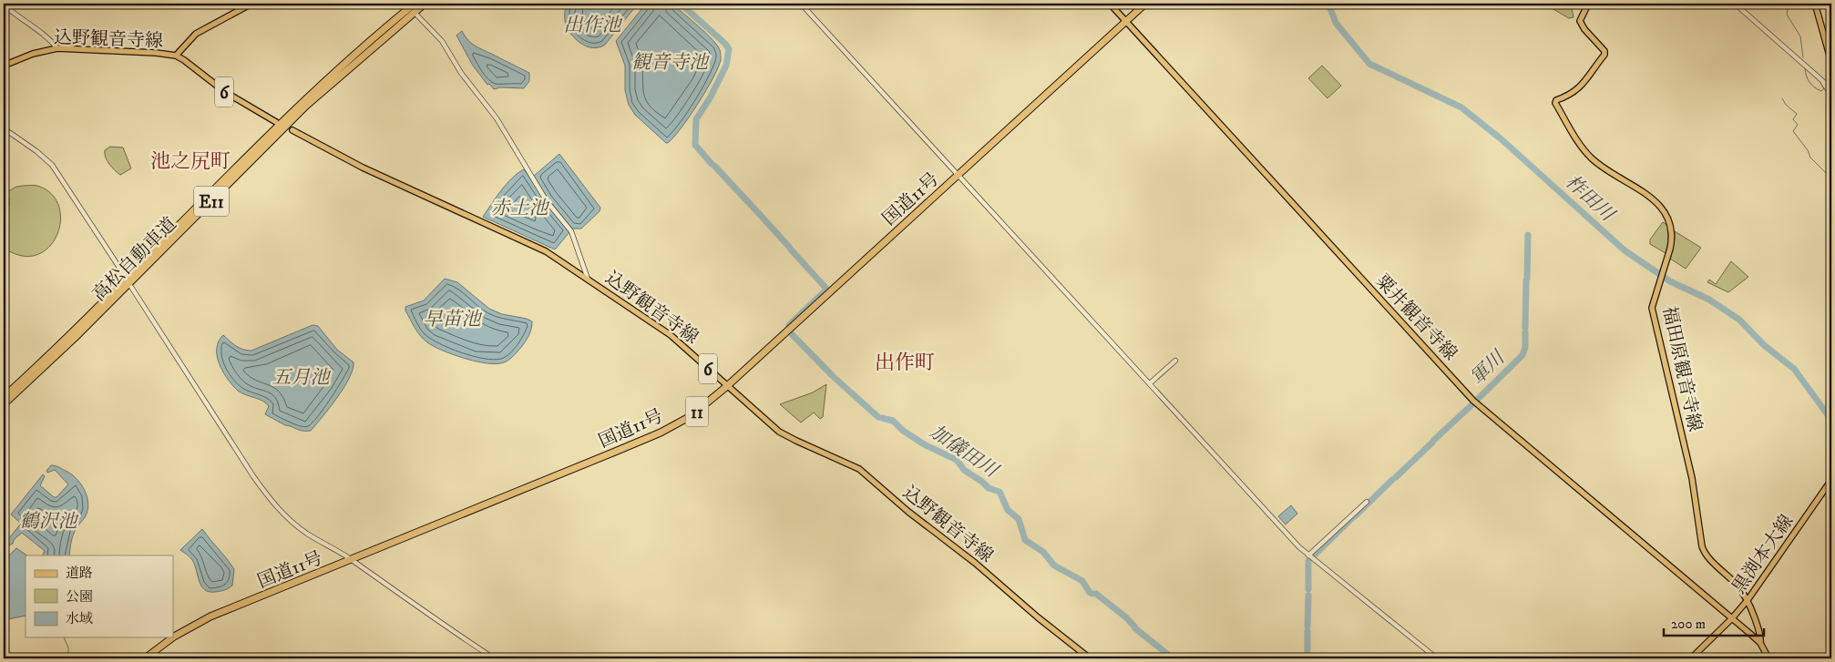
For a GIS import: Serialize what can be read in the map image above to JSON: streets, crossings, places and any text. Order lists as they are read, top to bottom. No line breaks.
{"streets":{"highway":["国道11号","E11","高松自動車道","11"],"main road":["込野観音寺線","6","粟井観音寺線","福田原観音寺線","黒渕本大線"]},"crossings":[["込野観音寺線","国道11号"],["国道11号","粟井観音寺線"],["粟井観音寺線","福田原観音寺線"],["粟井観音寺線","黒渕本大線"],["福田原観音寺線","黒渕本大線"]],"districts":["池之尻町","出作町"],"water":["出作池","観音寺池","柞田川","赤土池","早苗池","軍川","五月池","加儀田川","鶴沢池"],"legend":["道路","公園","水域"],"scale_bar":"200 m"}
